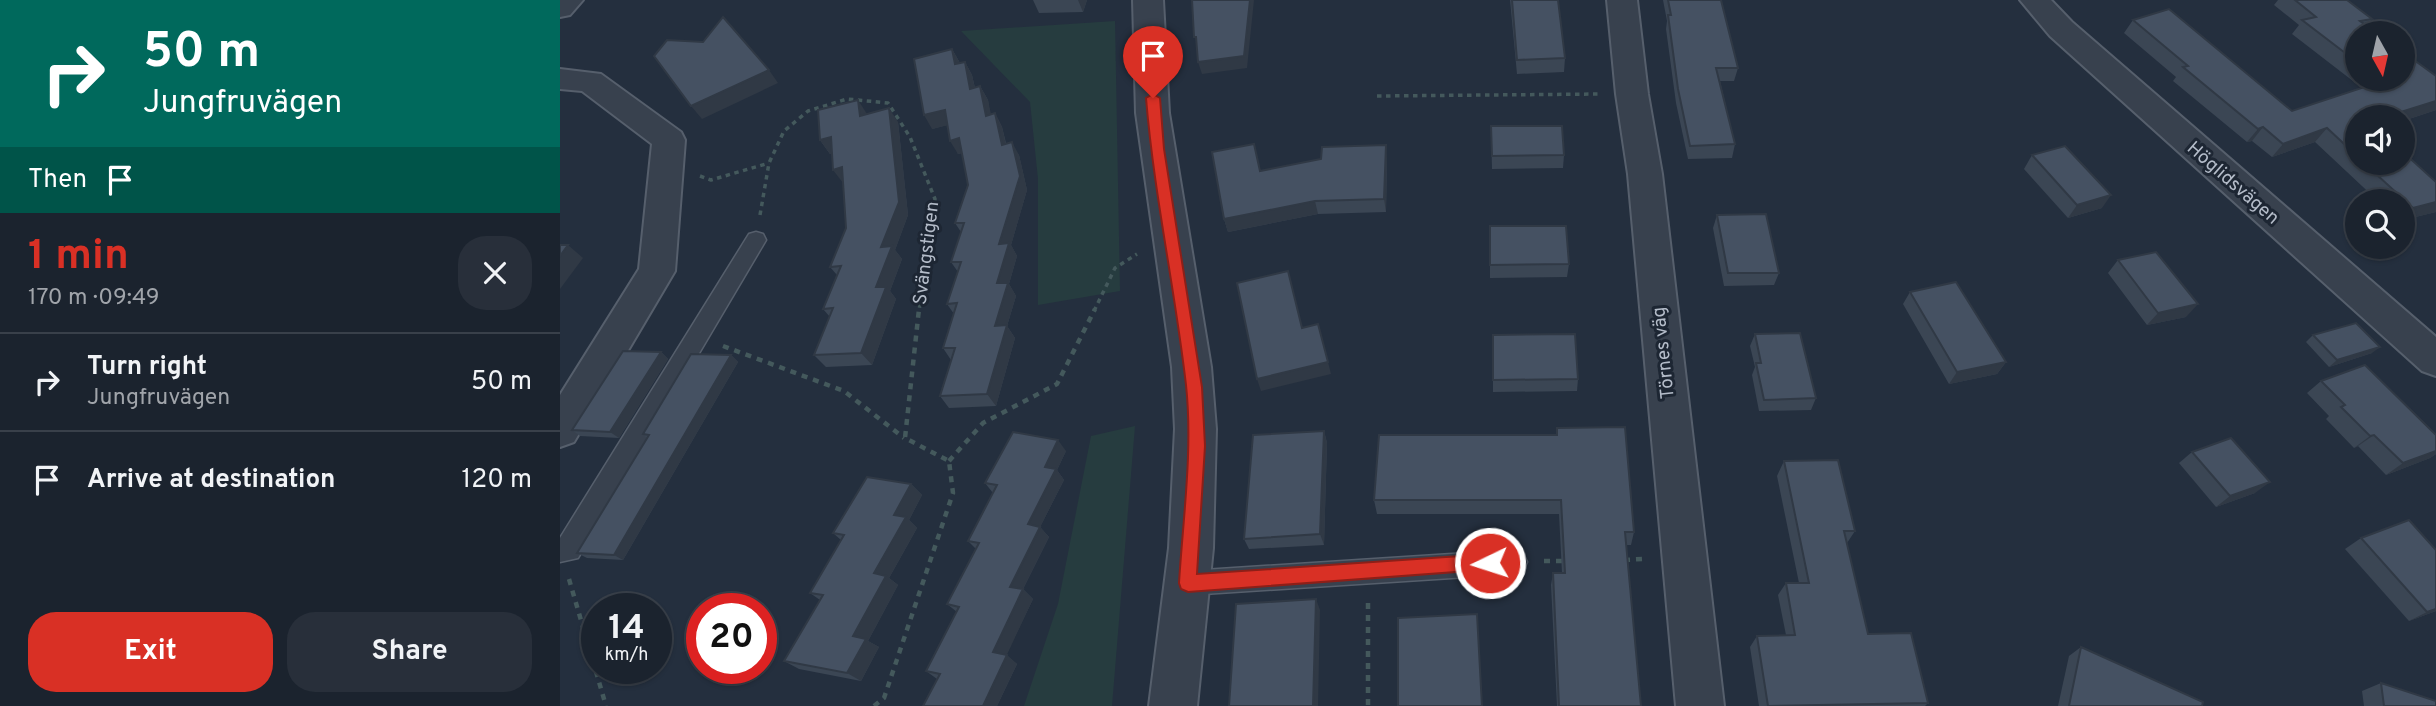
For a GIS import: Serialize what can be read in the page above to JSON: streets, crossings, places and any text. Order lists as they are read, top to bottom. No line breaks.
{"streets":{"street":["Höglidsvägen","Törnes väg"],"path":["Svängstigen"]},"north":"bottom","page":{"turn":["50 m","Jungfruvägen"],"then":"Then","heading":["1 min","170 m · 09:49"],"list":[{"name":"Turn right","note":"Jungfruvägen","value":"50 m"},{"name":"Arrive at destination","value":"120 m"}],"speed":"14 km/h","limit":"20","buttons":["Exit","Share"]}}
